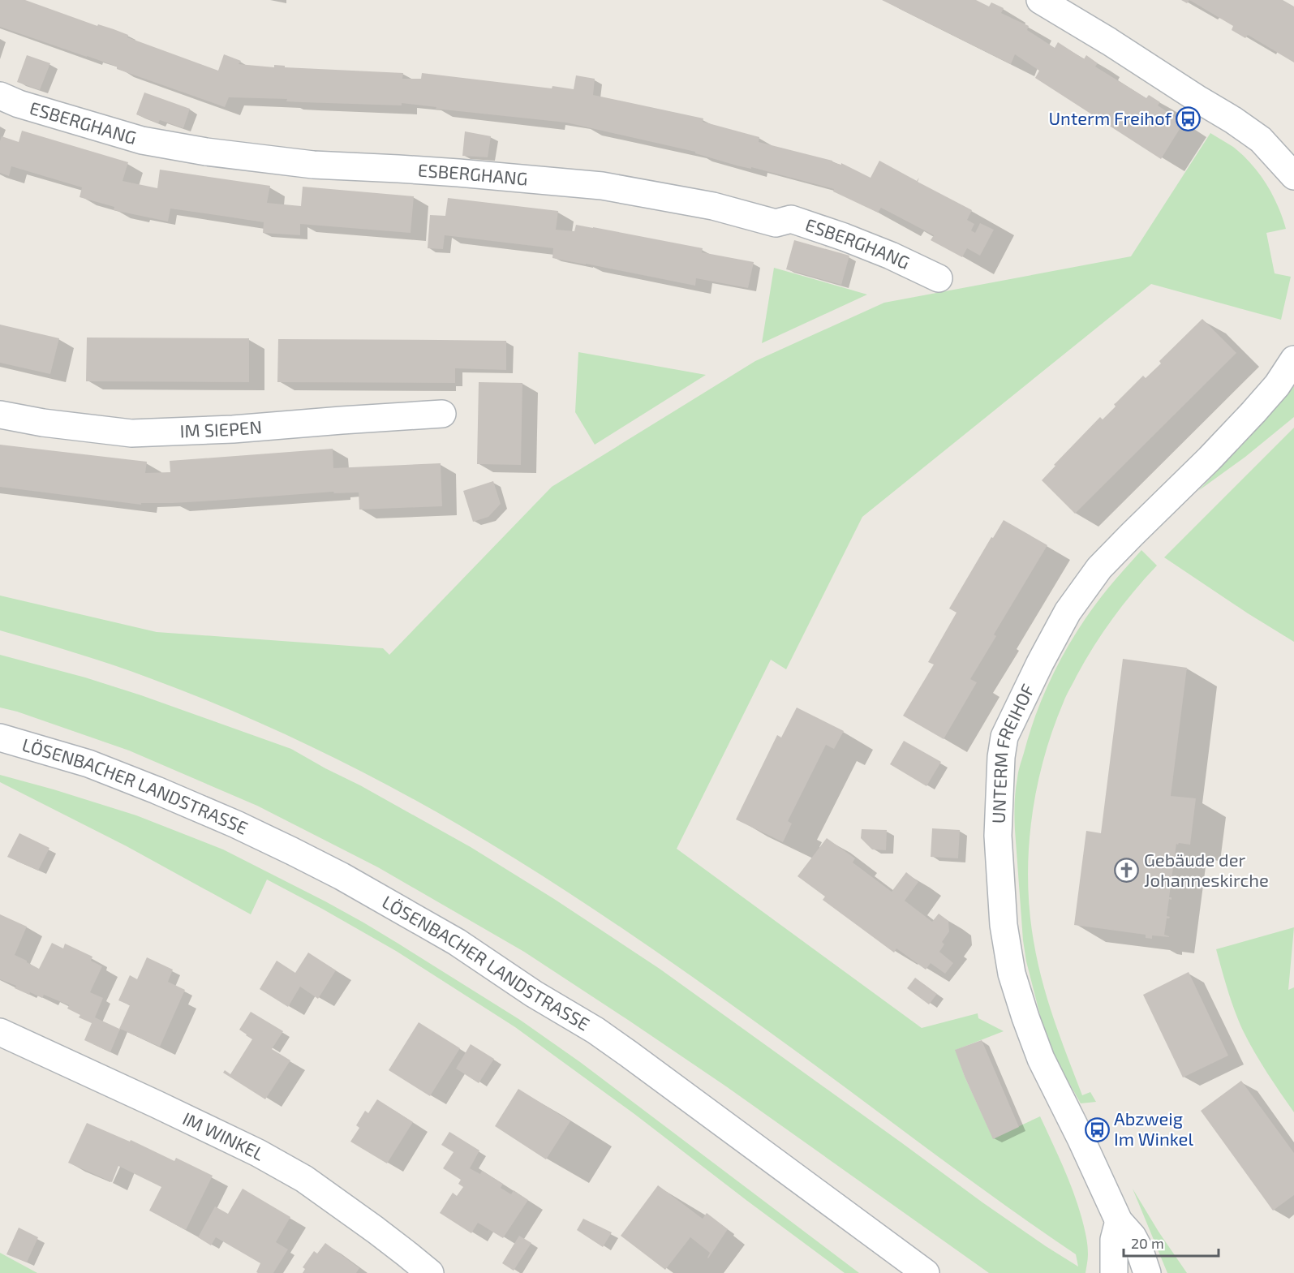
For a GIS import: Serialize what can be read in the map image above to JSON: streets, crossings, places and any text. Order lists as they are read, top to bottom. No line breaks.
{"streets":{"street":["ESBERGHANG","IM SIEPEN","UNTERM FREIHOF","LÖSENBACHER LANDSTRASSE","IM WINKEL"]},"places":{"bus stop":["Unterm Freihof","Abzweig Im Winkel"],"church":["Gebäude der Johanneskirche"]},"scale_bar":"20 m"}
